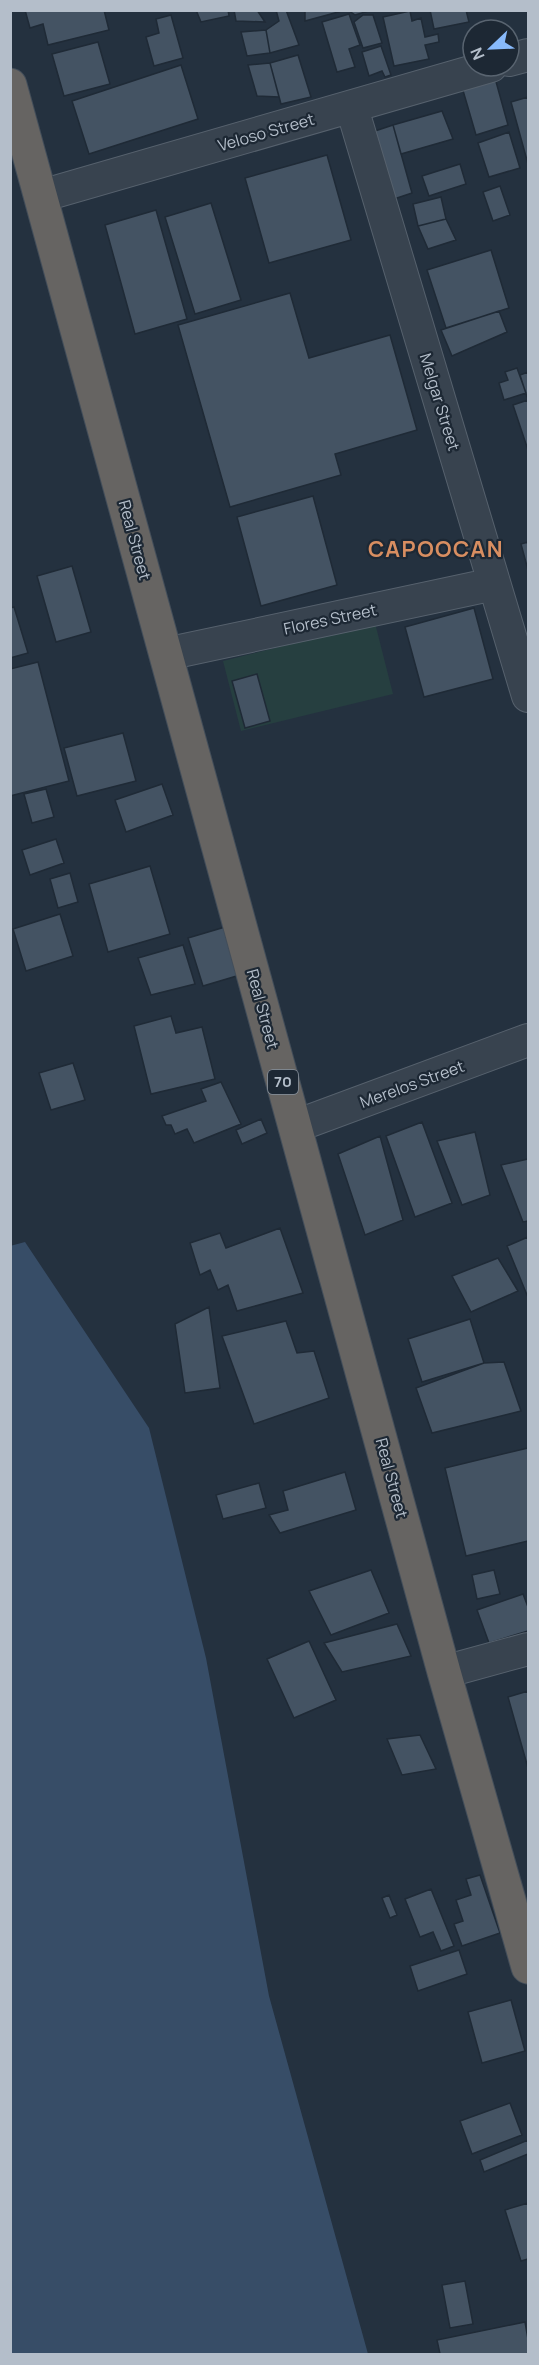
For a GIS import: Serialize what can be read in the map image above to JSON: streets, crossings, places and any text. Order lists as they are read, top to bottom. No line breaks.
{"streets":{"highway":["Real Street","70"],"street":["Veloso Street","Melgar Street","Flores Street","Merelos Street"]},"crossings":[["Veloso Street","Melgar Street"],["Veloso Street","Real Street"],["Melgar Street","Flores Street"],["Real Street","Flores Street"],["Real Street","Merelos Street"]],"districts":["CAPOOCAN"],"north":"bottom left"}
